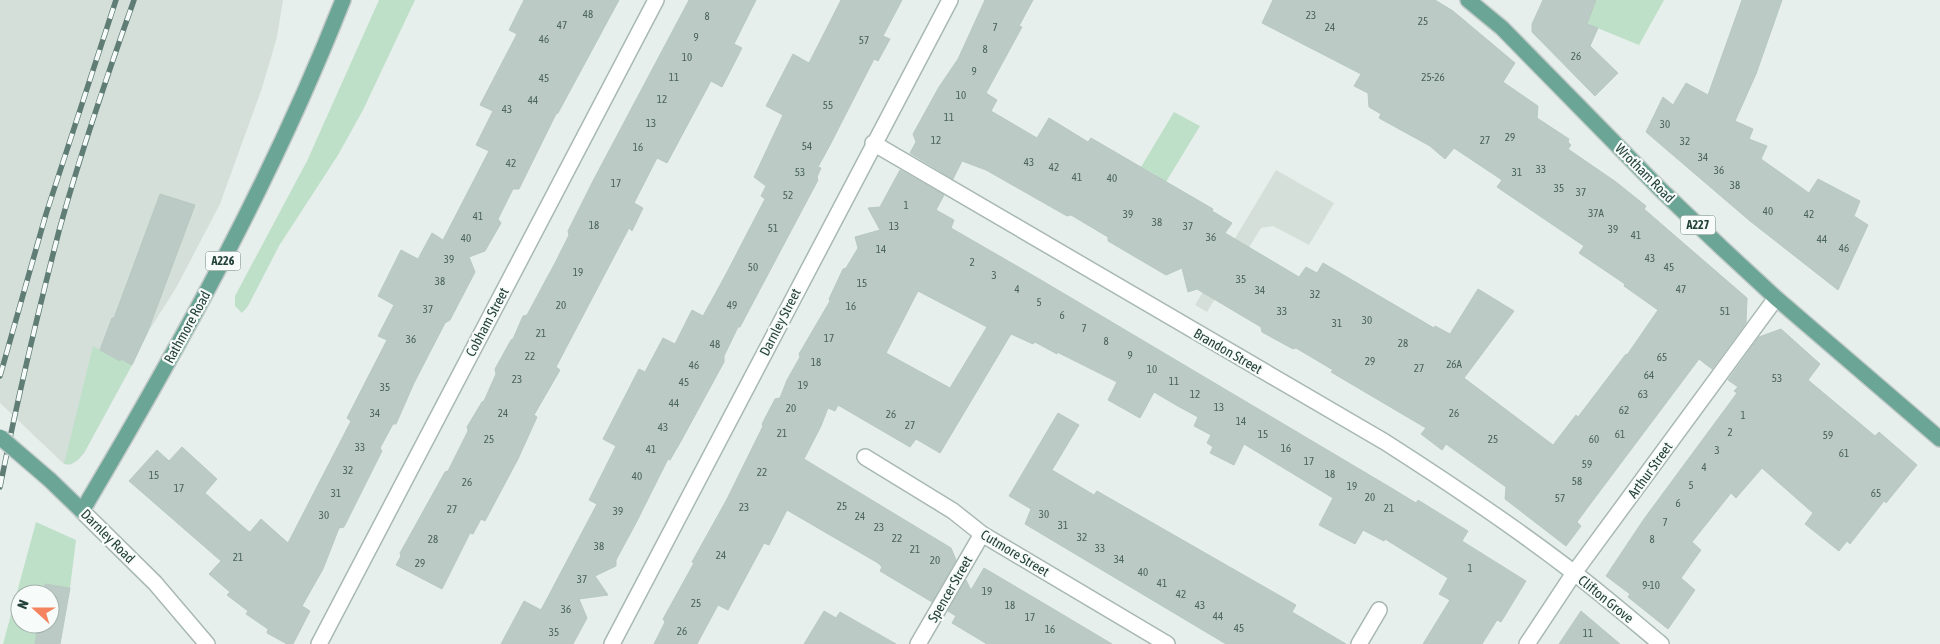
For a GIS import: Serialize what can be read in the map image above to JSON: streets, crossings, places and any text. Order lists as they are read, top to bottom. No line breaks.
{"streets":{"main road":["Wrotham Road","A227","A226","Rathmore Road","Darnley Road"],"street":["Cobham Street","Darnley Street","Brandon Street","Arthur Street","Cutmore Street","Spencer Street","Clifton Grove"]},"crossings":[["Wrotham Road","Arthur Street"],["Darnley Street","Brandon Street"],["Rathmore Road","Darnley Road"],["Brandon Street","Arthur Street"],["Brandon Street","Clifton Grove"],["Arthur Street","Clifton Grove"],["Cutmore Street","Spencer Street"]],"house_numbers":["48","23","8","25","47","7","24","9","46","57","8","26","10","9","11","25-26","45","10","12","44","55","43","11","13","30","29","12","27","32","54","16","34","43","42","42","33","36","53","31","41","40","17","38","35","37","52","1","40","37A","39","42","41","38","18","13","37","51","39","41","36","40","44","46","14","43","39","2","50","45","19","3","35","38","15","4","47","34","32","5","20","49","16","37","33","51","6","30","31","7","21","17","36","8","28","48","9","22","65","29","18","26A","46","27","10","64","53","23","11","45","19","35","12","63","44","13","20","62","34","24","26","26","1","14","27","43","2","21","15","61","59","25","25","60","33","16","41","3","61","17","59","4","32","22","18","15","40","58","26","5","19","17","31","65","20","57","6","25","23","21","27","39","30","30","24","7","31","23","32","22","28","8","38","33","21","24","21","34","20","29","1","40","37","41","9-10","19","42","25","18","43","36","44","17","45","16","26","35","11"],"north":"left"}
